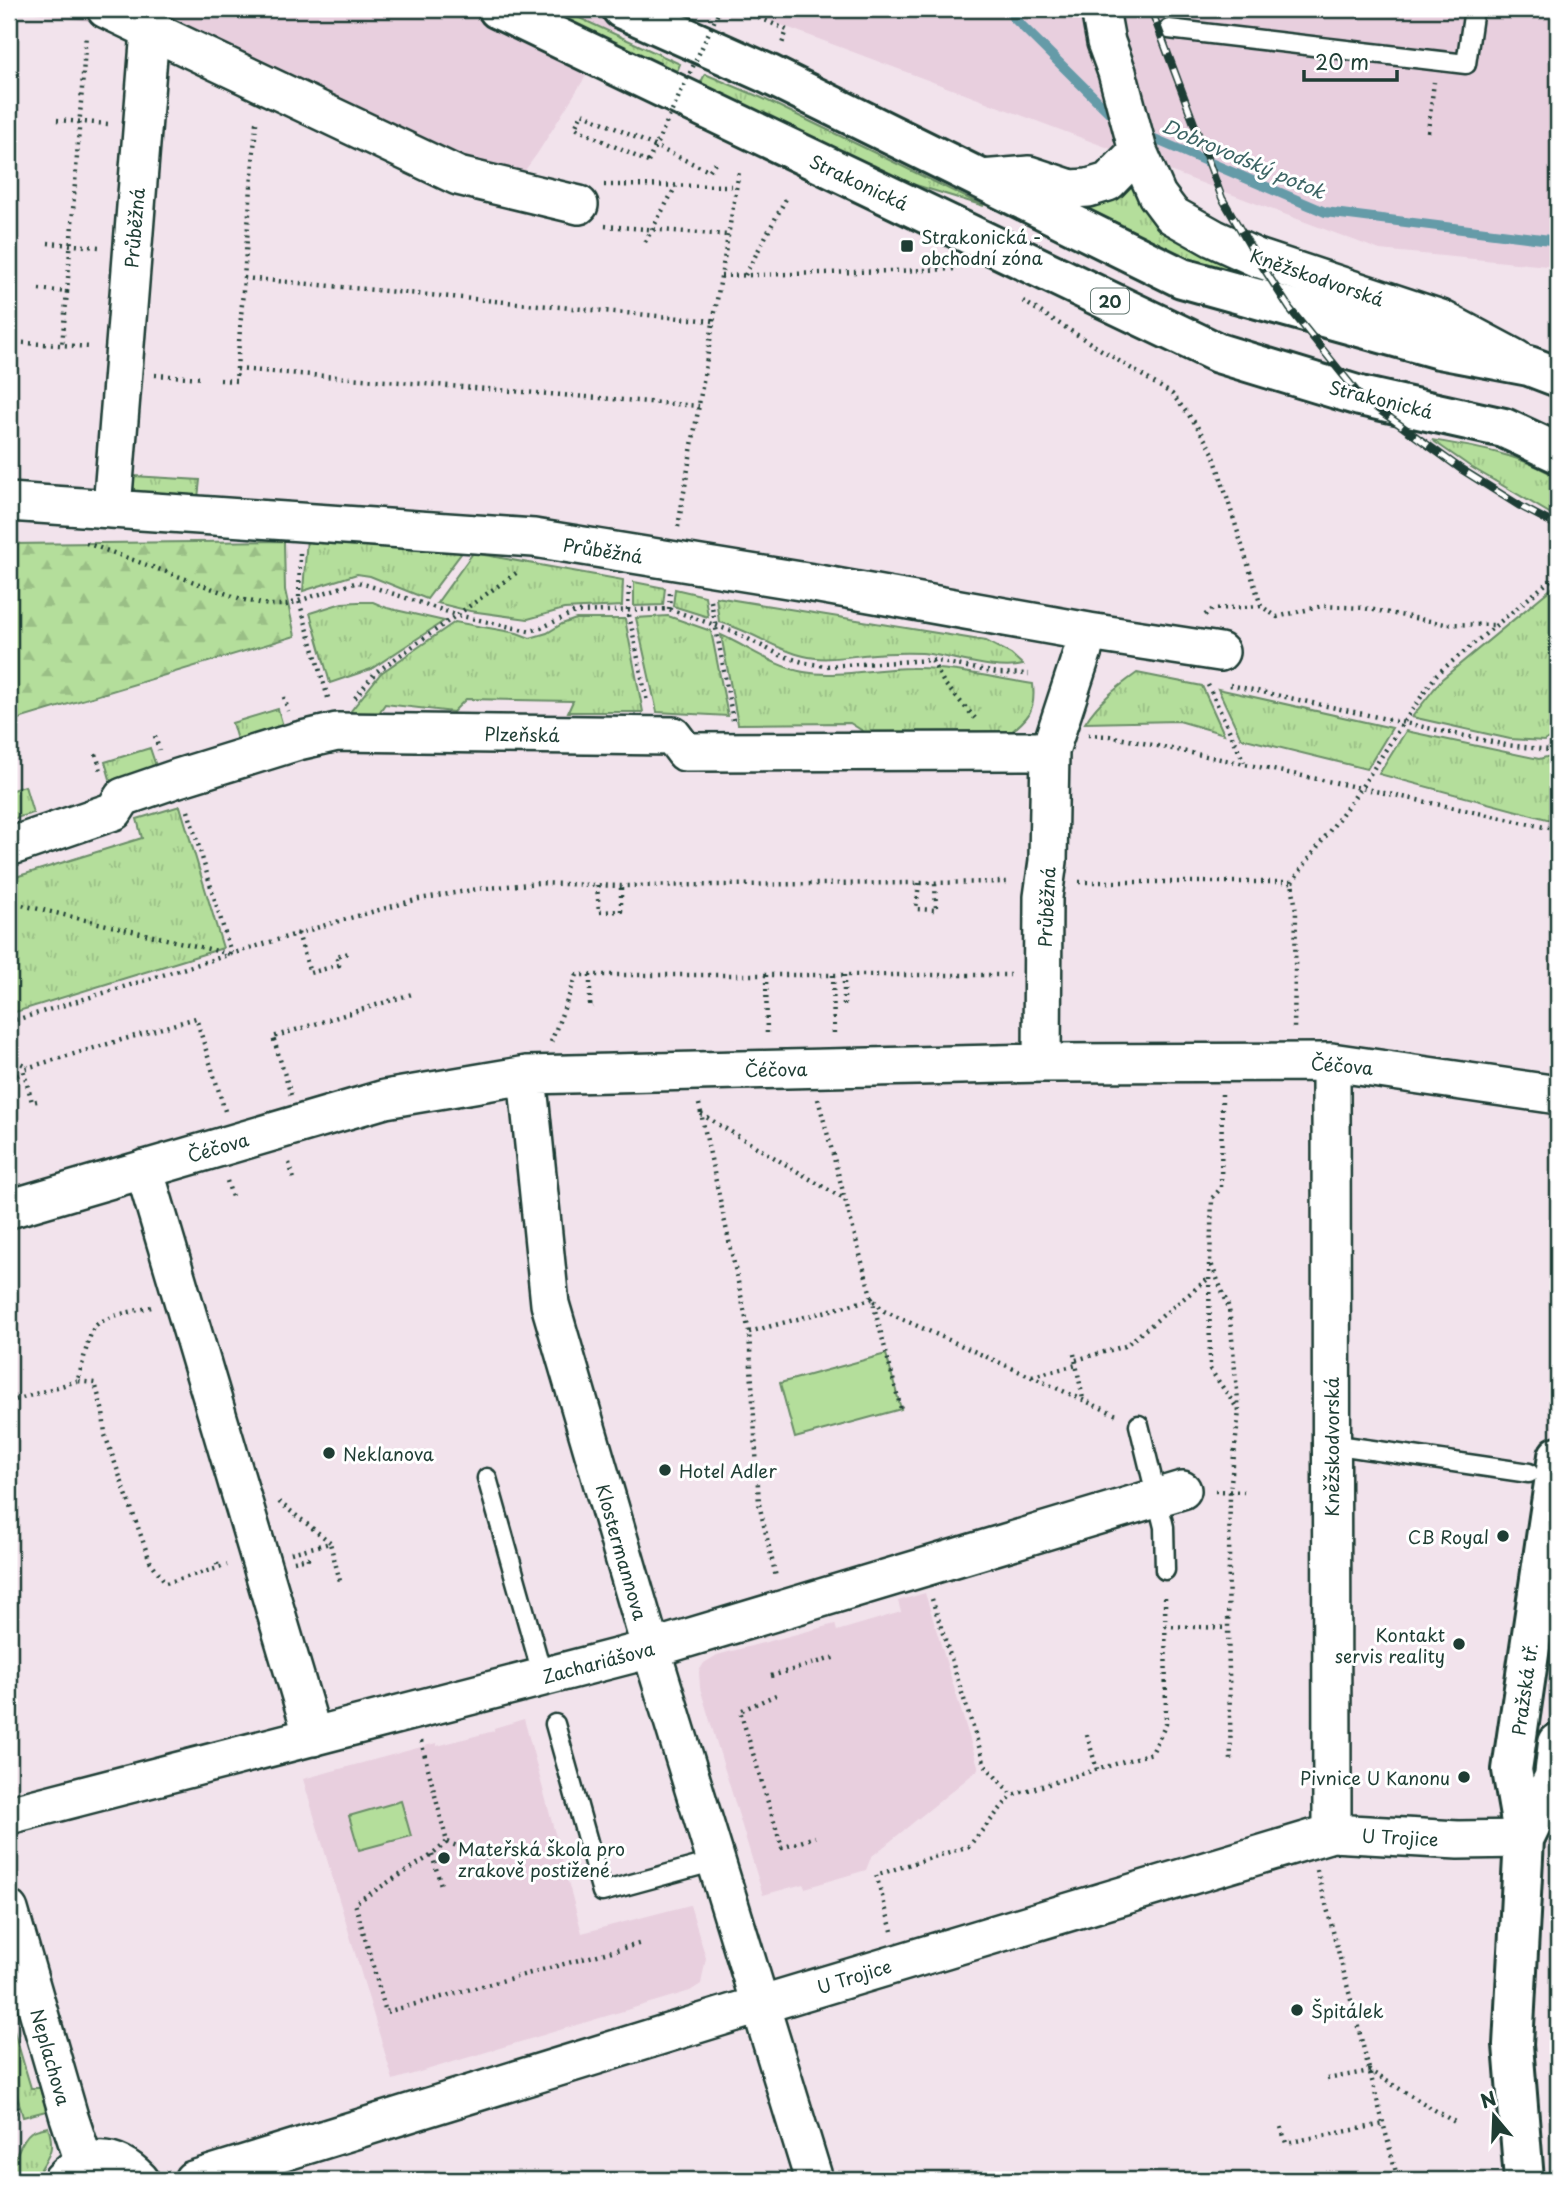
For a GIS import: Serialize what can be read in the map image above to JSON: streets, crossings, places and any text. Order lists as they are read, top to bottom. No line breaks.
{"streets":{"main road":["Strakonická","20","Pražská tř."],"street":["Průběžná","Kněžskodvorská","Plzeňská","Čéčova","Klostermannova","Zachariášova","U Trojice","Neplachova"]},"crossings":[["Strakonická","20"],["Průběžná","Plzeňská"],["Průběžná","Čéčova"],["Kněžskodvorská","Čéčova"],["Kněžskodvorská","U Trojice"],["Čéčova","Klostermannova"],["Klostermannova","Zachariášova"],["Klostermannova","U Trojice"],["Pražská tř.","U Trojice"]],"water":["Dobrovodský potok"],"places":{"transit":["Strakonická - obchodní zóna"],"other":["Neklanova","Hotel Adler","CB Royal","Kontakt servis reality","Pivnice U Kanonu","Mateřská škola pro zrakově postižené","Špitálek"]},"scale_bar":"20 m","north":"top"}
